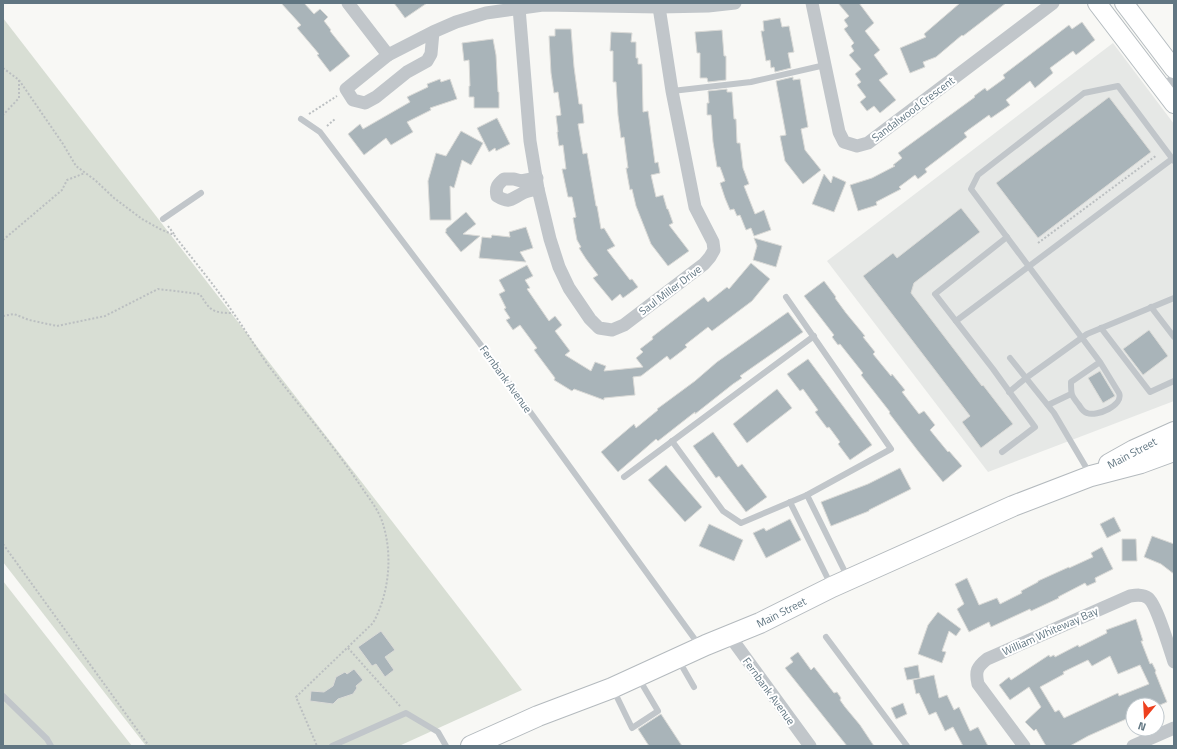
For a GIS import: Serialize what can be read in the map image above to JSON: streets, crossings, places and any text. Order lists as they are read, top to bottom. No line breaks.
{"streets":{"main road":["Main Street"],"street":["Sandalwood Crescent","Saul Miller Drive","Fernbank Avenue","William Whiteway Bay"]},"crossings":[["Fernbank Avenue","Main Street"]],"north":"bottom"}
